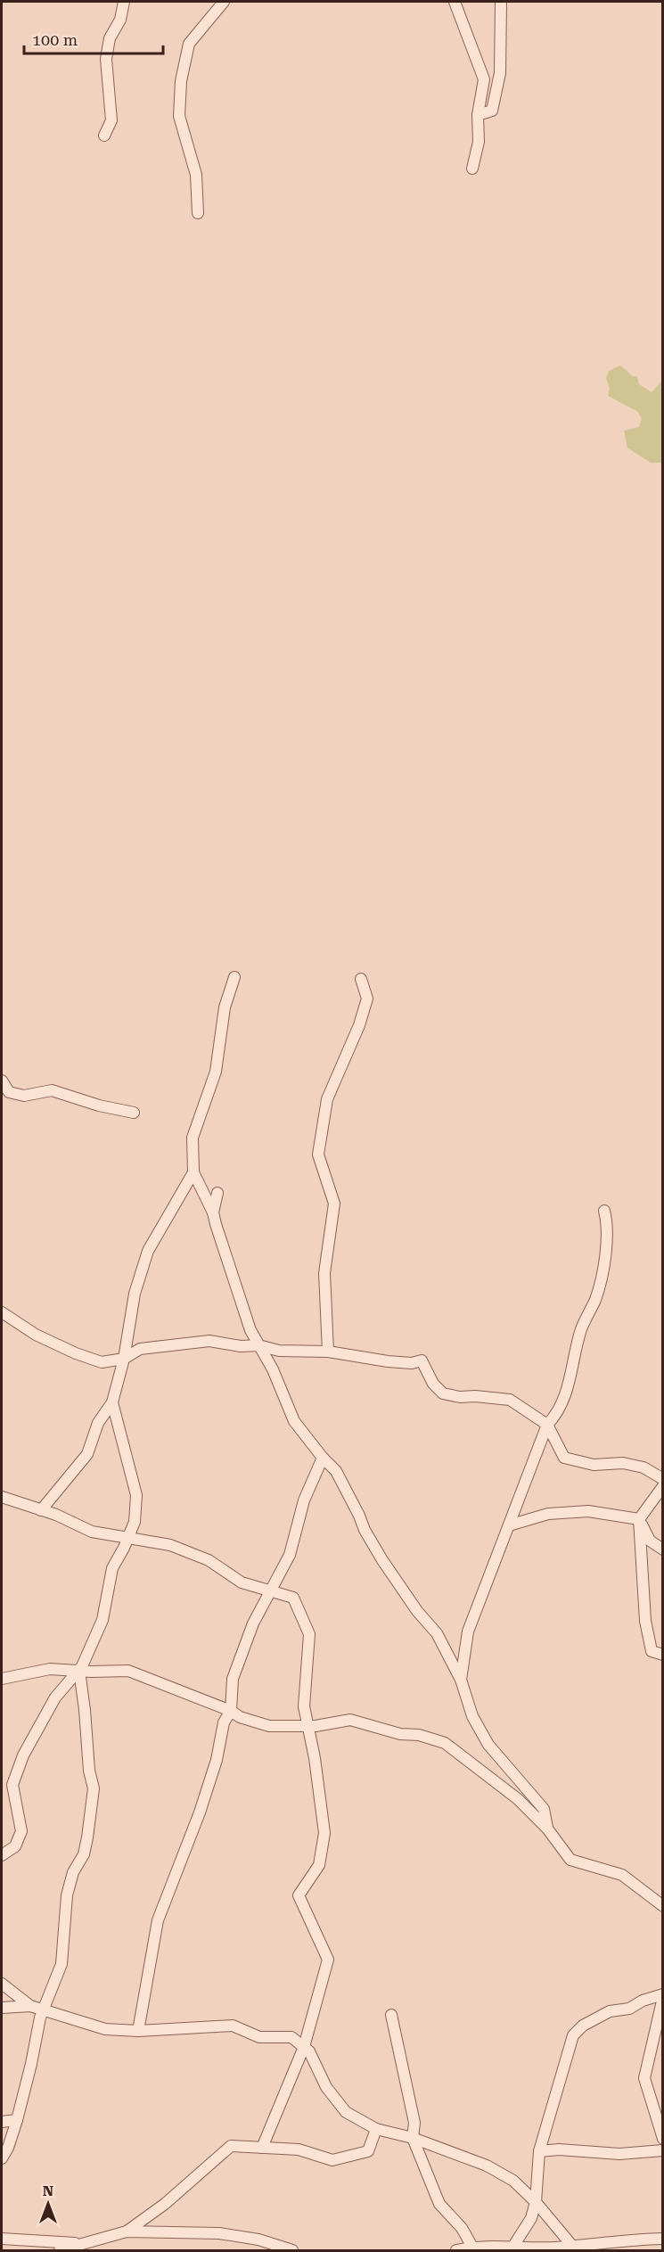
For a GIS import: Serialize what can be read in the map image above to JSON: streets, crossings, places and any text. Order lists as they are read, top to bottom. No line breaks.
{"scale_bar":"100 m","north":"top"}
